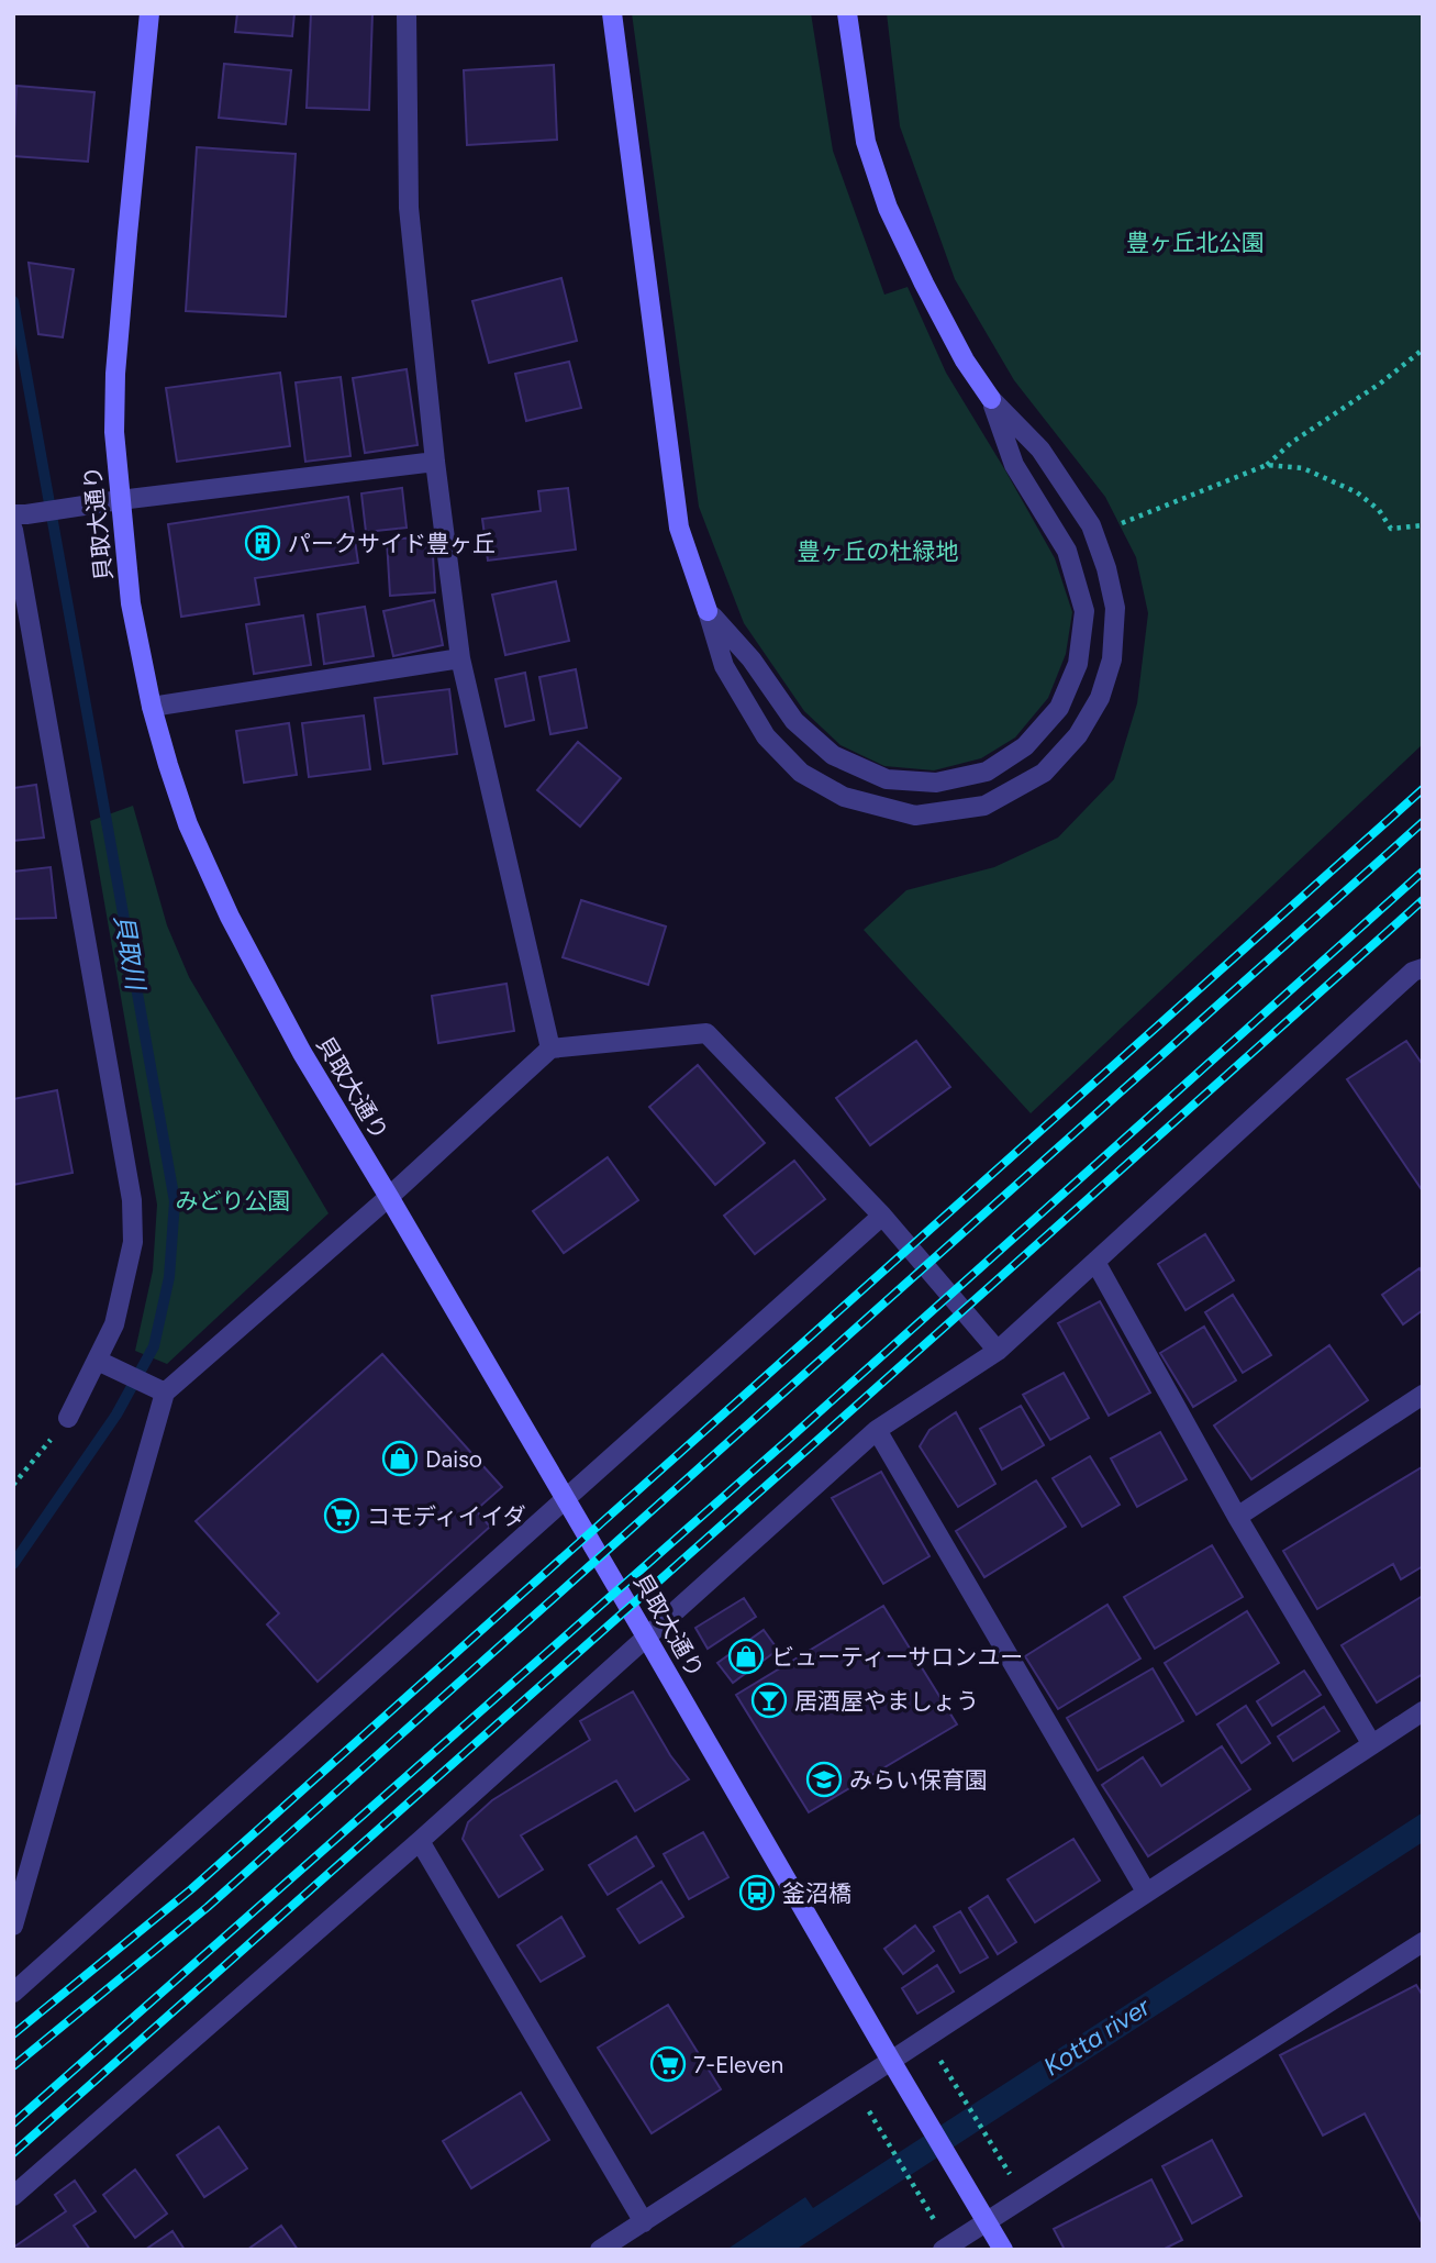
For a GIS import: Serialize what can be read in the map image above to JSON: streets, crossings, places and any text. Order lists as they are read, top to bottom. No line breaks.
{"streets":{"street":["貝取大通り"]},"water":["貝取川","Kotta river"],"parks":["豊ヶ丘北公園","豊ヶ丘の杜緑地","みどり公園"],"places":{"building":["パークサイド豊ヶ丘"],"shop":["Daiso","ビューティーサロンユー"],"supermarket":["コモディイイダ","7-Eleven"],"bar":["居酒屋やましょう"],"school or university":["みらい保育園"],"bus stop":["釜沼橋"]}}
